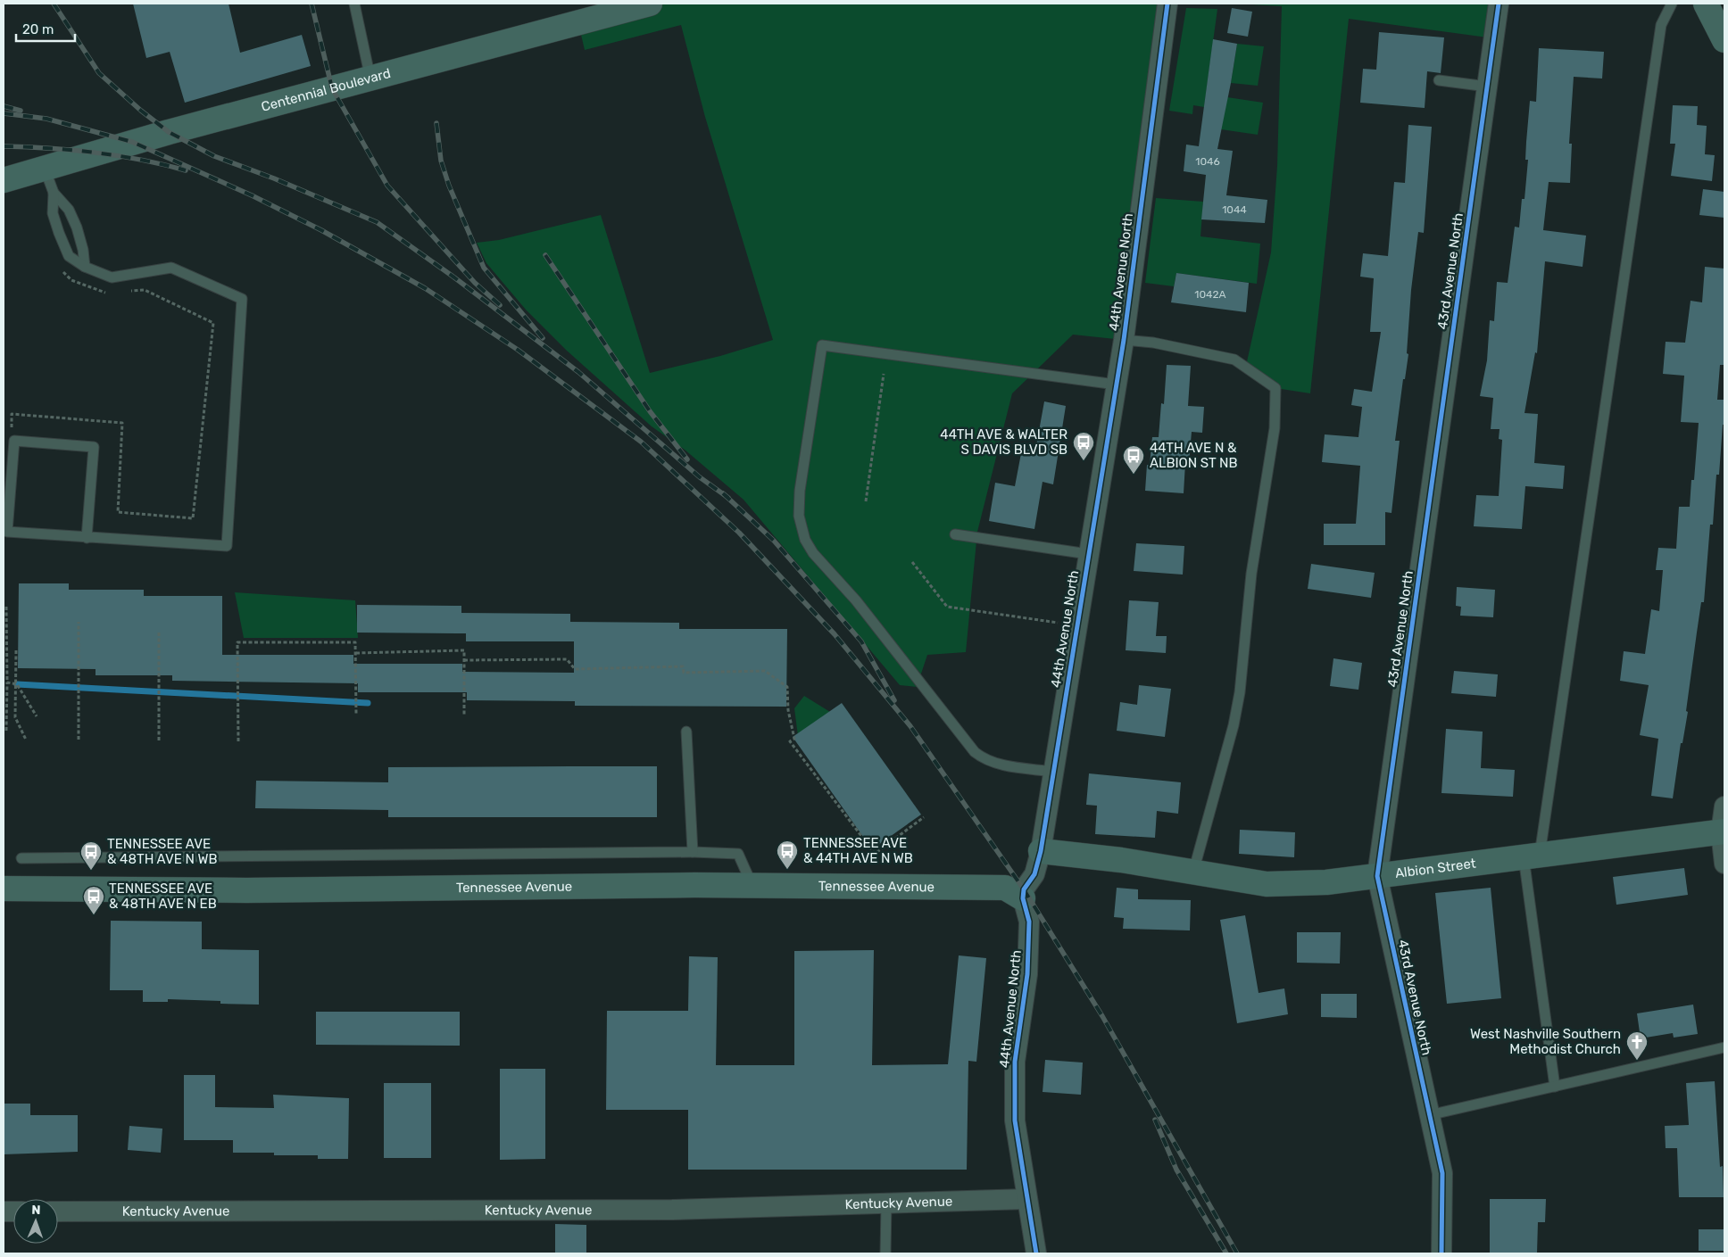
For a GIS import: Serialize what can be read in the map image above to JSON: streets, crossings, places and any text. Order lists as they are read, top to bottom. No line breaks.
{"streets":{"street":["Centennial Boulevard","43rd Avenue North","44th Avenue North","Albion Street","Tennessee Avenue","Kentucky Avenue"]},"crossings":[["43rd Avenue North","Albion Street"],["44th Avenue North","Albion Street"],["44th Avenue North","Tennessee Avenue"],["44th Avenue North","Kentucky Avenue"]],"places":{"bus stop":["44TH AVE & WALTER S DAVIS BLVD SB","44TH AVE N & ALBION ST NB","TENNESSEE AVE & 44TH AVE N WB","TENNESSEE AVE & 48TH AVE N WB","TENNESSEE AVE & 48TH AVE N EB"],"church":["West Nashville Southern Methodist Church"]},"house_numbers":["1046","1044","1042A"],"scale_bar":"20 m","north":"top"}
